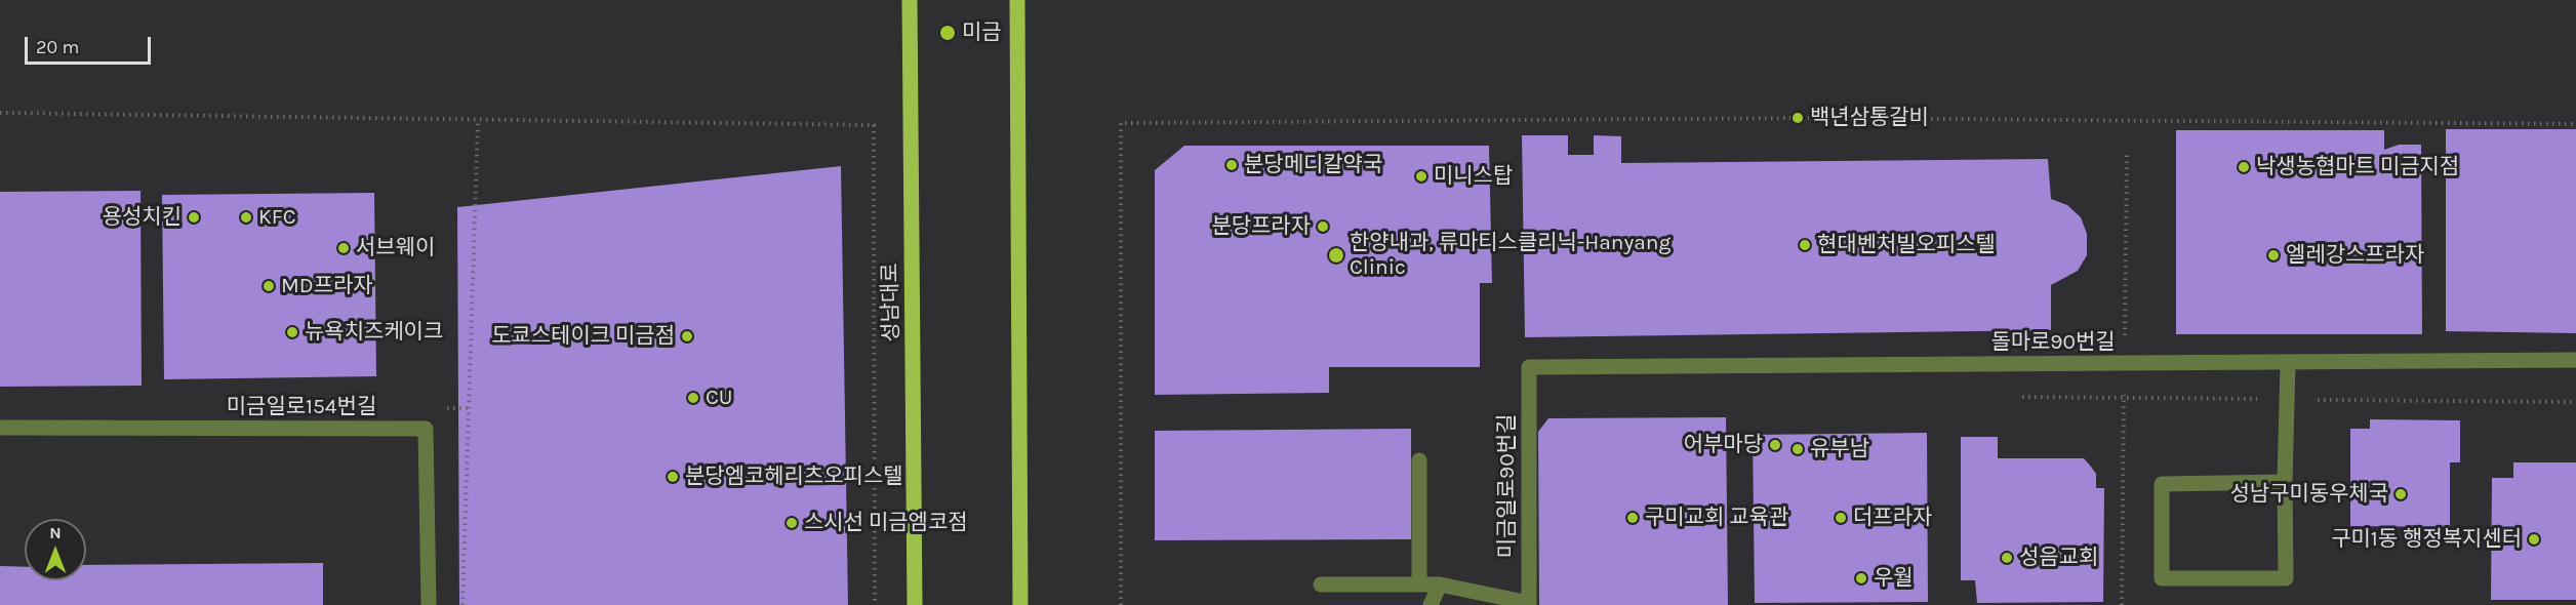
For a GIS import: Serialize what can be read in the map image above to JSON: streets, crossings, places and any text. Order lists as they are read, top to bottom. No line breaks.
{"streets":{"main road":["성남대로"],"street":["돌마로90번길","미금일로154번길","미금일로90번길"]},"crossings":[["돌마로90번길","미금일로90번길"]],"places":["미금","백년삼통갈비","분당메디칼약국","낙생농협마트 미금지점","미니스탑","용성치킨","KFC","분당프라자","현대벤처빌오피스텔","서브웨이","한양내과, 류마티스클리닉-Hanyang Clinic","엘레강스프라자","MD프라자","뉴욕치즈케이크","도쿄스테이크 미금점","CU","어부마당","유부남","분당엠코헤리츠오피스텔","성남구미동우체국","구미교회 교육관","더프라자","스시선 미금엠코점","구미1동 행정복지센터","성음교회","우월"],"scale_bar":"20 m","north":"top"}
